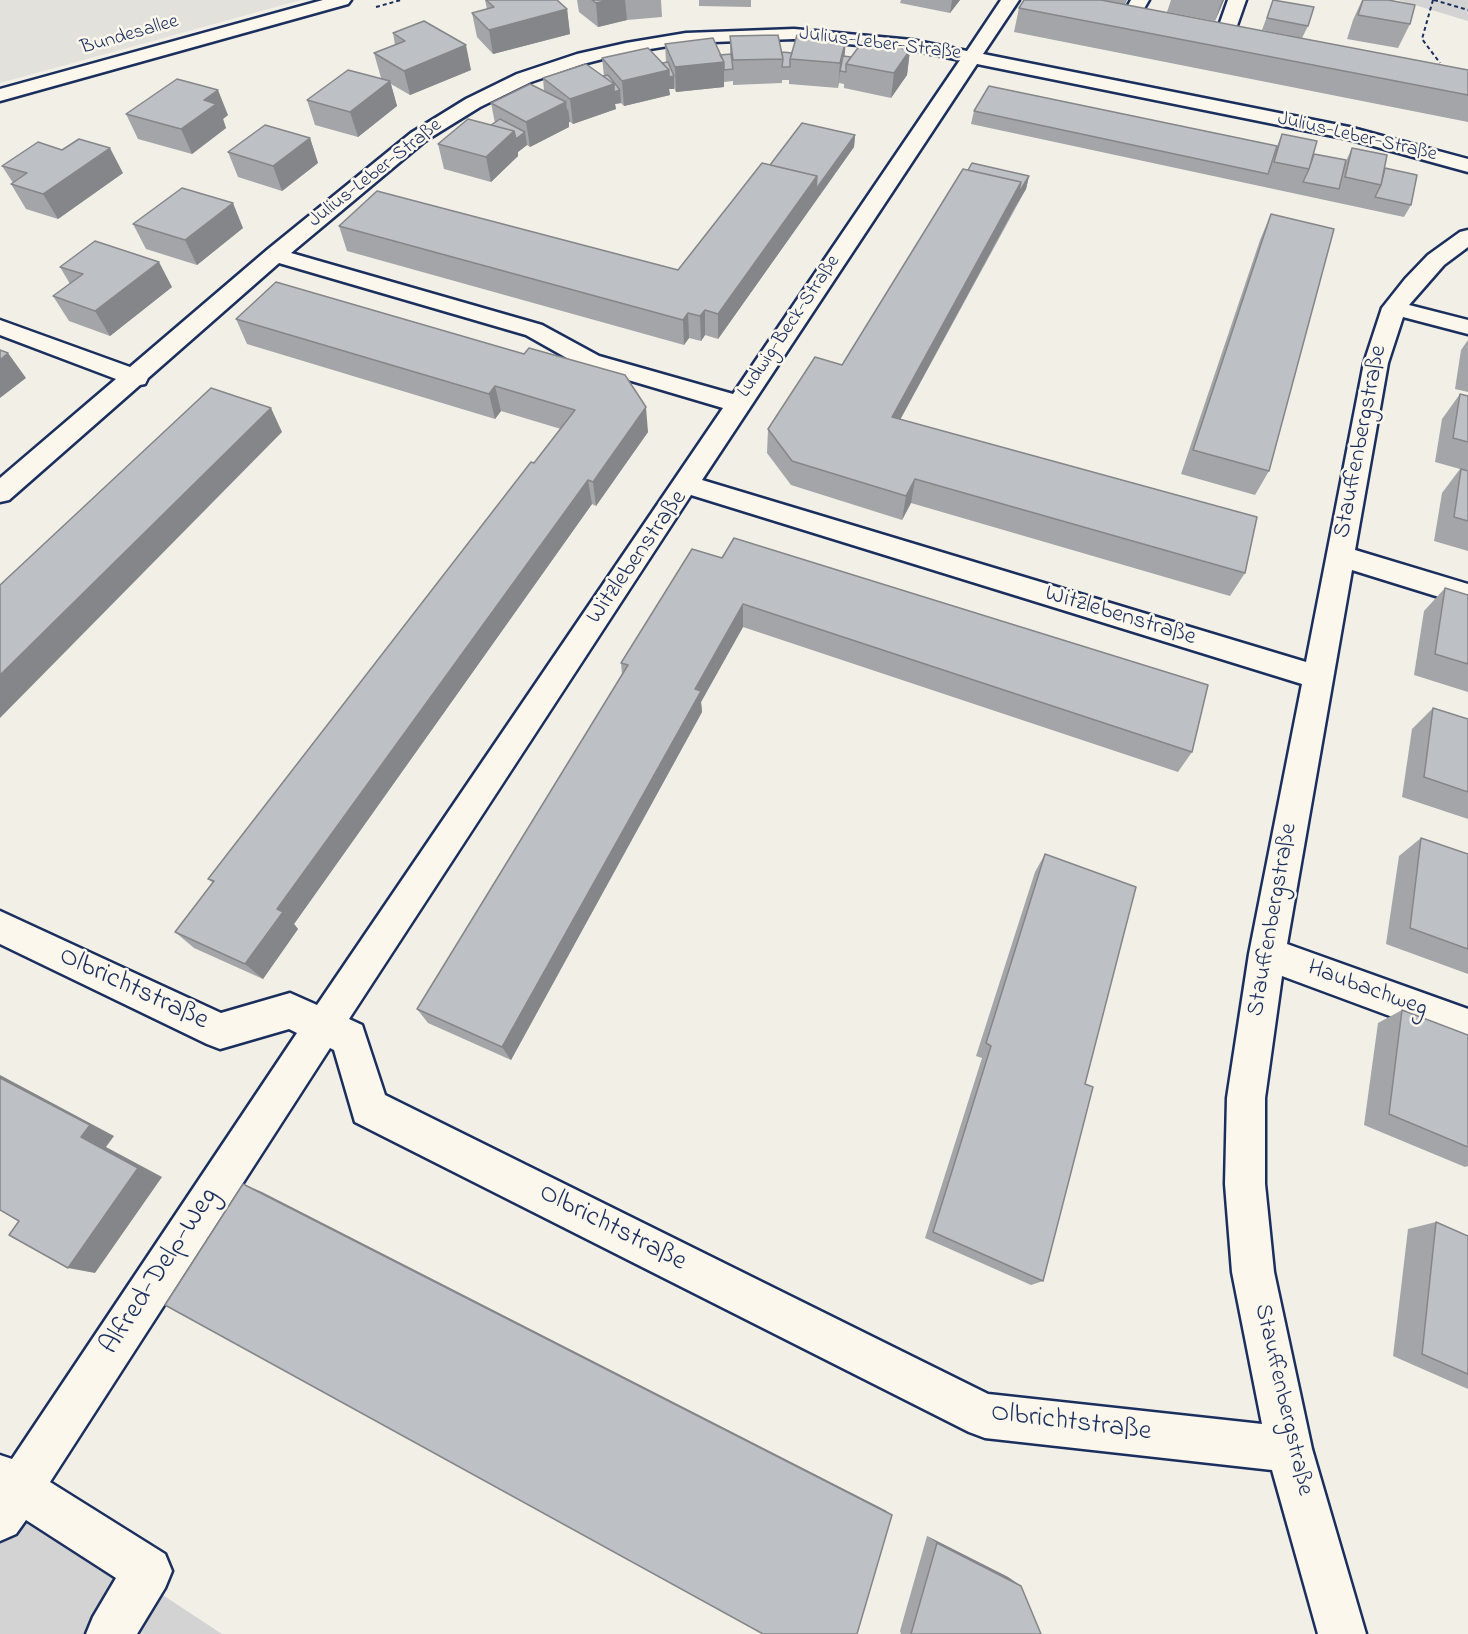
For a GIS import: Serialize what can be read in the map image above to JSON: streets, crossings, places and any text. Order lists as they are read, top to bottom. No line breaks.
{"streets":{"street":["Bundesallee","Julius-Leber-Straße","Ludwig-Beck-Straße","Stauffenbergstraße","Witzlebenstraße","Olbrichtstraße","Haubachweg","Alfred-Delp-Weg"]},"crossings":[["Julius-Leber-Straße","Ludwig-Beck-Straße"],["Stauffenbergstraße","Witzlebenstraße"],["Stauffenbergstraße","Olbrichtstraße"],["Stauffenbergstraße","Haubachweg"],["Witzlebenstraße","Olbrichtstraße"],["Witzlebenstraße","Alfred-Delp-Weg"],["Olbrichtstraße","Alfred-Delp-Weg"]]}
